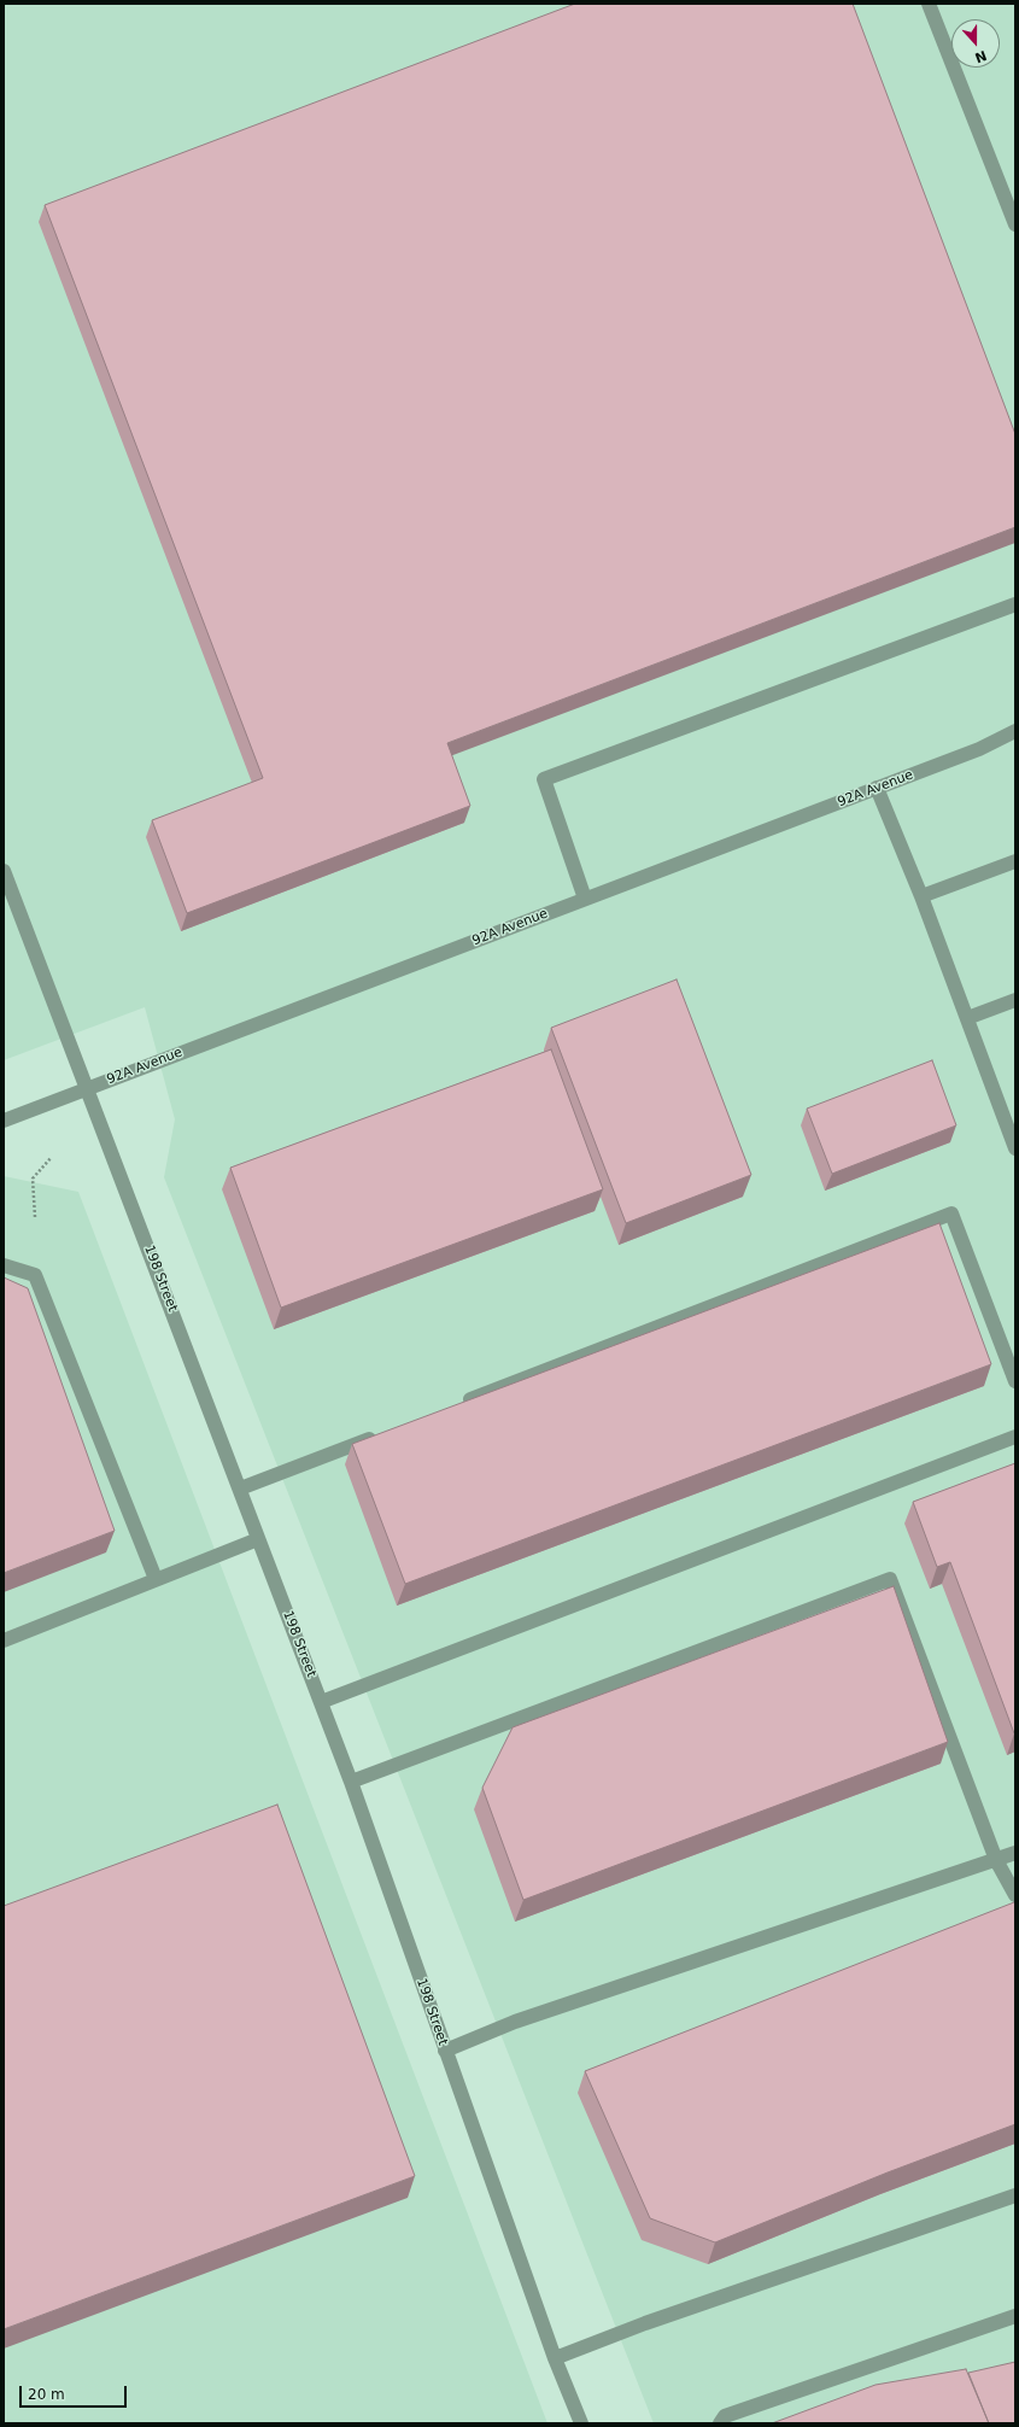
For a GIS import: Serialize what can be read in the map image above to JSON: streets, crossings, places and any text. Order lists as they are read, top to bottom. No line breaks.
{"streets":{"street":["92A Avenue","198 Street"]},"crossings":[["92A Avenue","198 Street"]],"scale_bar":"20 m","north":"bottom"}
